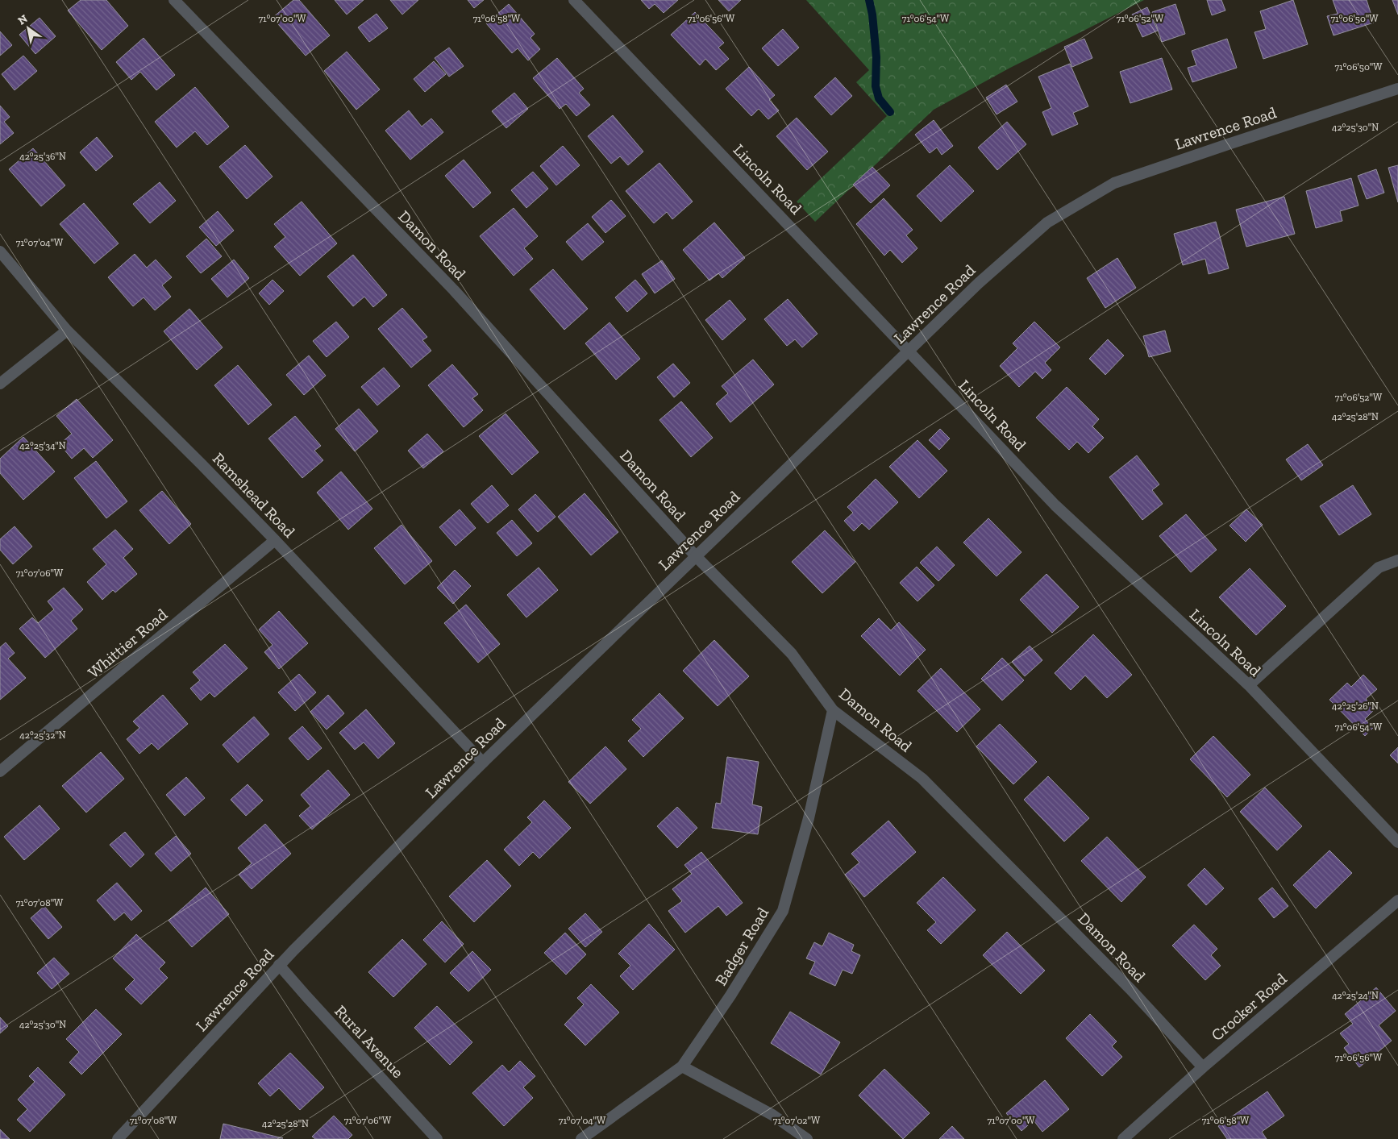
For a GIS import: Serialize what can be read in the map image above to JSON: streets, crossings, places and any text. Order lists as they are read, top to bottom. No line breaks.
{"streets":{"street":["Lawrence Road","Lincoln Road","Damon Road","Ramshead Road","Whittier Road","Badger Road","Crocker Road","Rural Avenue"]},"crossings":[["Lawrence Road","Lincoln Road"],["Lawrence Road","Damon Road"],["Lawrence Road","Ramshead Road"],["Lawrence Road","Rural Avenue"],["Damon Road","Badger Road"],["Damon Road","Crocker Road"],["Ramshead Road","Whittier Road"]],"north":"top left","coordinates":["71°07'00\"W","71°06'58\"W","71°06'56\"W","71°06'54\"W","71°06'52\"W","71°06'50\"W","42°25'30\"N","42°25'36\"N","71°07'04\"W","42°25'28\"N","42°25'34\"N","71°07'06\"W","42°25'26\"N","42°25'32\"N","71°07'08\"W","42°25'24\"N","71°07'02\"W"]}
